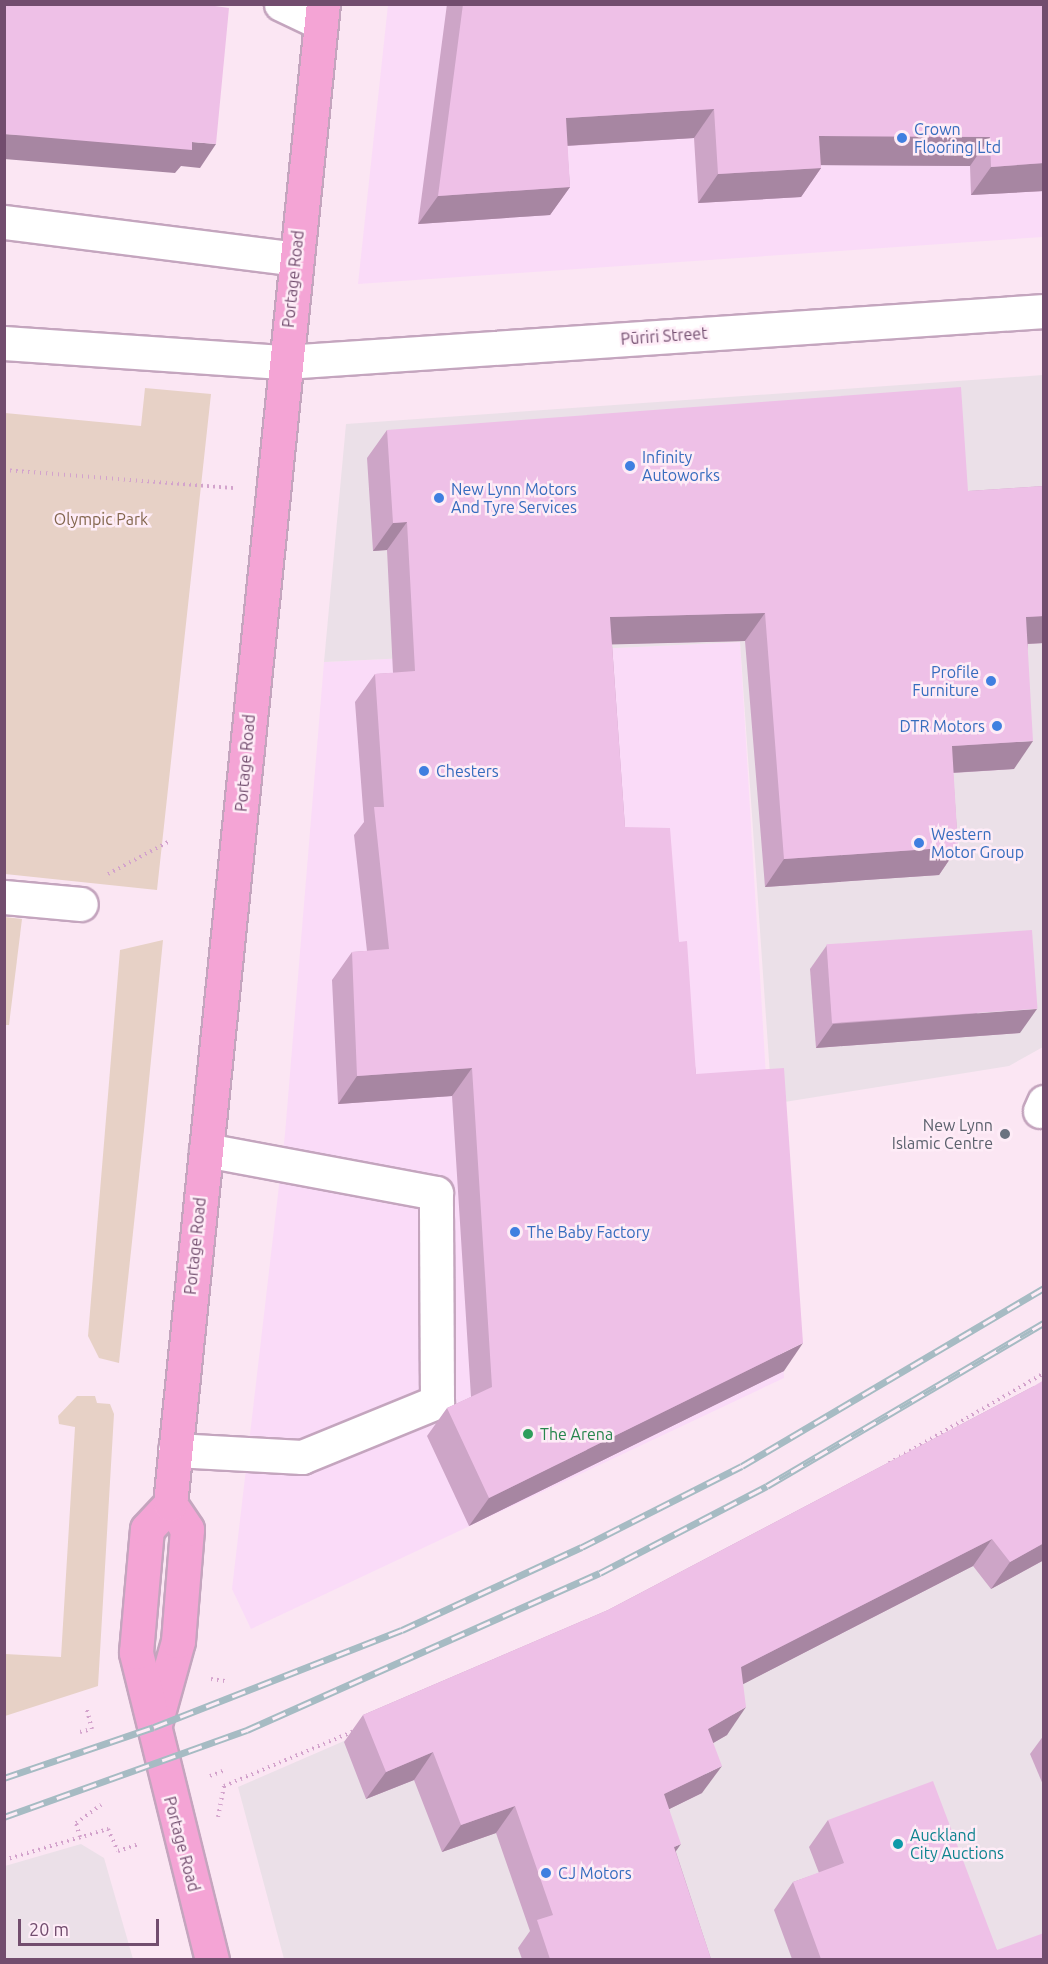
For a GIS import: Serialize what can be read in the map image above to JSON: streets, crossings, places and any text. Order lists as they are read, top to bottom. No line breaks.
{"streets":{"main road":["Portage Road"],"street":["Pūriri Street"]},"crossings":[["Portage Road","Pūriri Street"]],"parks":["Olympic Park"],"places":["Crown Flooring Ltd","Infinity Autoworks","New Lynn Motors And Tyre Services","Profile Furniture","DTR Motors","Chesters","Western Motor Group","New Lynn Islamic Centre","The Baby Factory","The Arena","Auckland City Auctions","CJ Motors"],"scale_bar":"20 m"}
